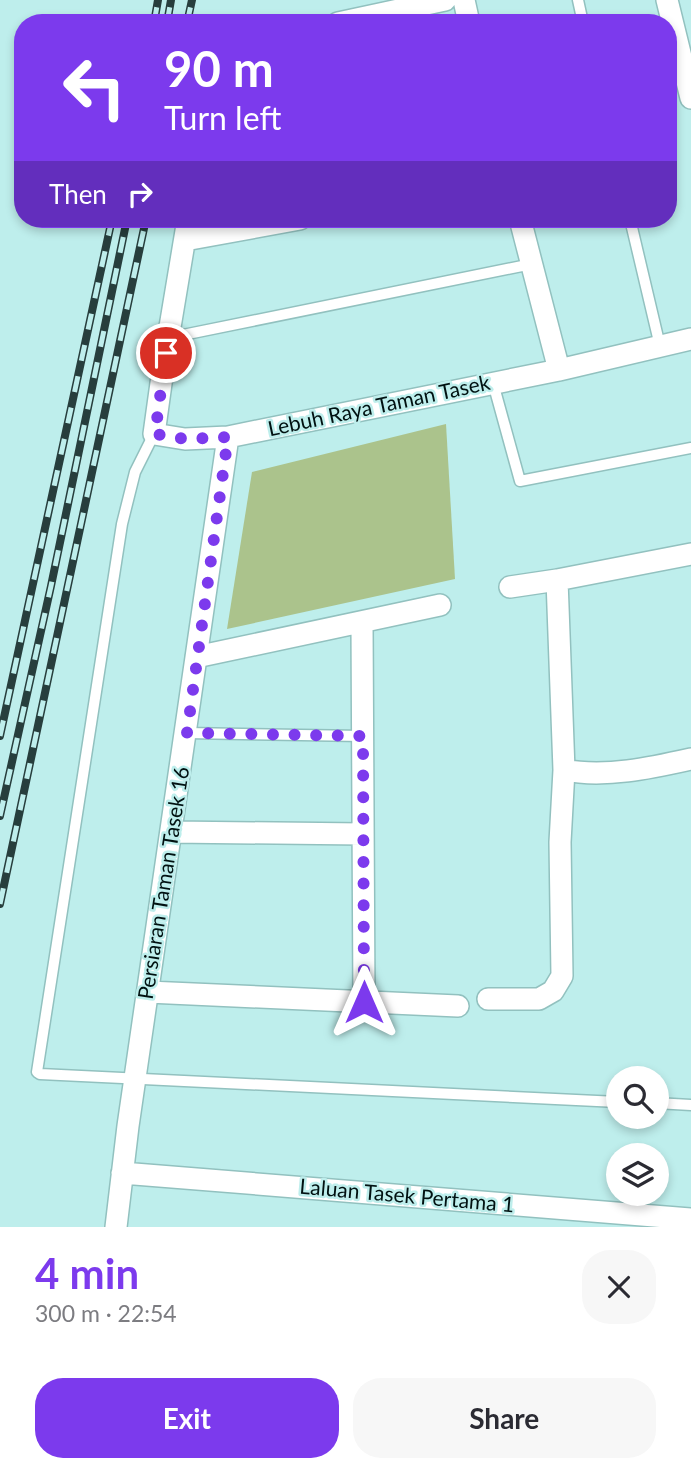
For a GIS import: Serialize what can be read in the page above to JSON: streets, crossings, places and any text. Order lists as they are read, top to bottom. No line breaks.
{"streets":{"street":["Lebuh Raya Taman Tasek","Persiaran Taman Tasek 16","Laluan Tasek Pertama 1"]},"crossings":[["Lebuh Raya Taman Tasek","Persiaran Taman Tasek 16"],["Persiaran Taman Tasek 16","Laluan Tasek Pertama 1"]],"page":{"turn":["90 m","Turn left"],"then":"Then","heading":["4 min","300 m · 22:54"],"buttons":["Exit","Share"]}}
